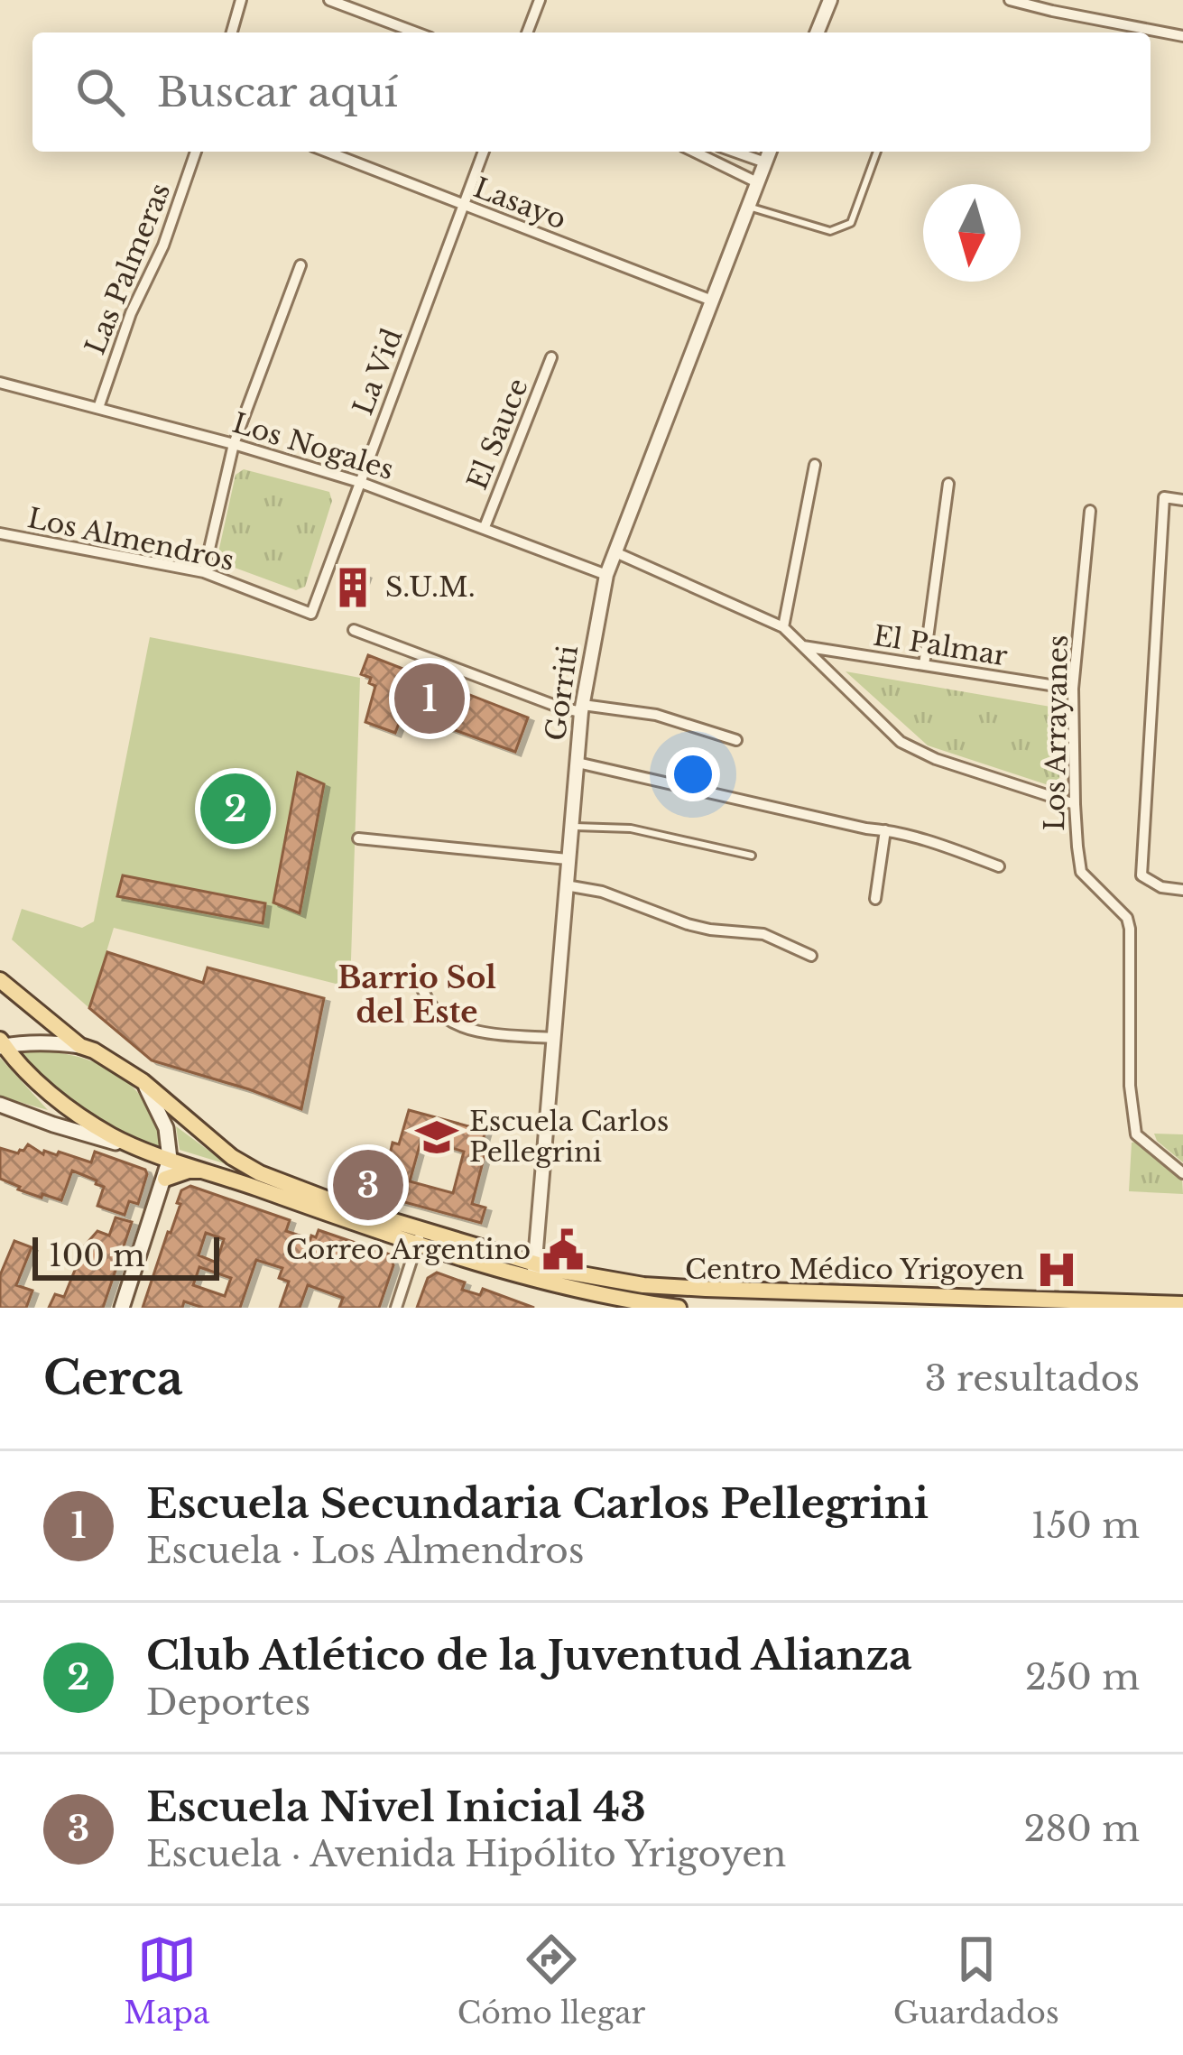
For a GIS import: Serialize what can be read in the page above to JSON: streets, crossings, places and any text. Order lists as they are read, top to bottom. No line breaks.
{"streets":{"street":["Lasayo","Las Palmeras","La Vid","El Sauce","Los Nogales","Los Almendros","El Palmar","Gorriti","Los Arrayanes"]},"crossings":[["Lasayo","La Vid"],["Lasayo","Gorriti"],["Las Palmeras","Los Nogales"],["La Vid","Los Nogales"],["La Vid","Los Almendros"],["El Sauce","Los Nogales"],["Los Nogales","Gorriti"],["El Palmar","Los Arrayanes"]],"districts":["Barrio Sol del Este"],"places":{"building":["S.U.M."],"school or university":["Escuela Carlos Pellegrini"],"public building":["Correo Argentino"],"hospital":["Centro Médico Yrigoyen"]},"scale_bar":"100 m","north":"bottom","page":{"search":"Buscar aquí","pins":["1","2","3"],"scale":"100 m","heading":["Cerca","3 resultados"],"list":[{"mark":"1","name":"Escuela Secundaria Carlos Pellegrini","note":"Escuela · Los Almendros","value":"150 m"},{"mark":"2","name":"Club Atlético de la Juventud Alianza","note":"Deportes","value":"250 m"},{"mark":"3","name":"Escuela Nivel Inicial 43","note":"Escuela · Avenida Hipólito Yrigoyen","value":"280 m"}],"nav":["Mapa","Cómo llegar","Guardados"]}}
